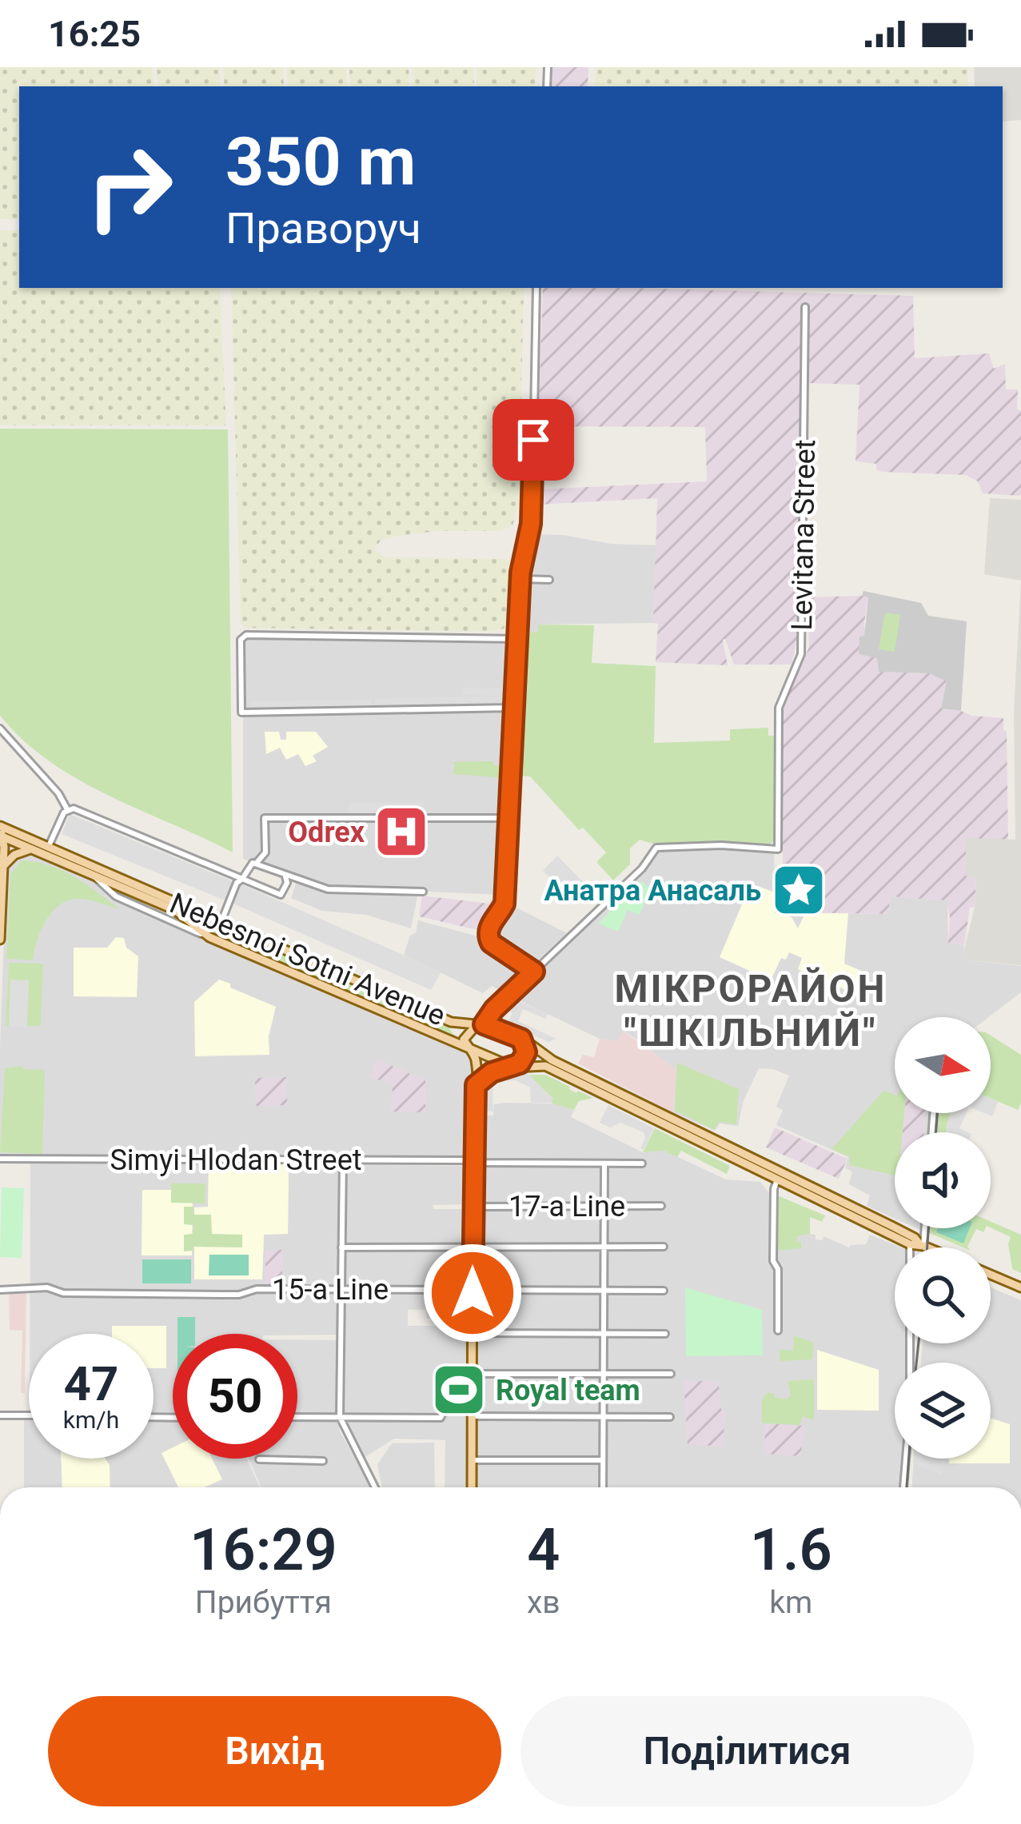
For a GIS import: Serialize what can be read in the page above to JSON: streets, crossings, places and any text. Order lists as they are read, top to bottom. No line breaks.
{"streets":{"main road":["Levitana Street","Nebesnoi Sotni Avenue"],"street":["Simyi Hlodan Street","17-a Line","15-a Line"]},"crossings":[["Levitana Street","Nebesnoi Sotni Avenue"]],"districts":["МІКРОРАЙОН \"ШКІЛЬНИЙ\""],"places":{"hospital":["Odrex"],"place":["Анатра Анасаль"],"sports":["Royal team"]},"north":"right","page":{"status":"16:25","turn":["350 m","Праворуч"],"speed":"47 km/h","limit":"50","eta":["16:29","Прибуття","4","хв","1.6","km"],"buttons":["Вихід","Поділитися"]}}
